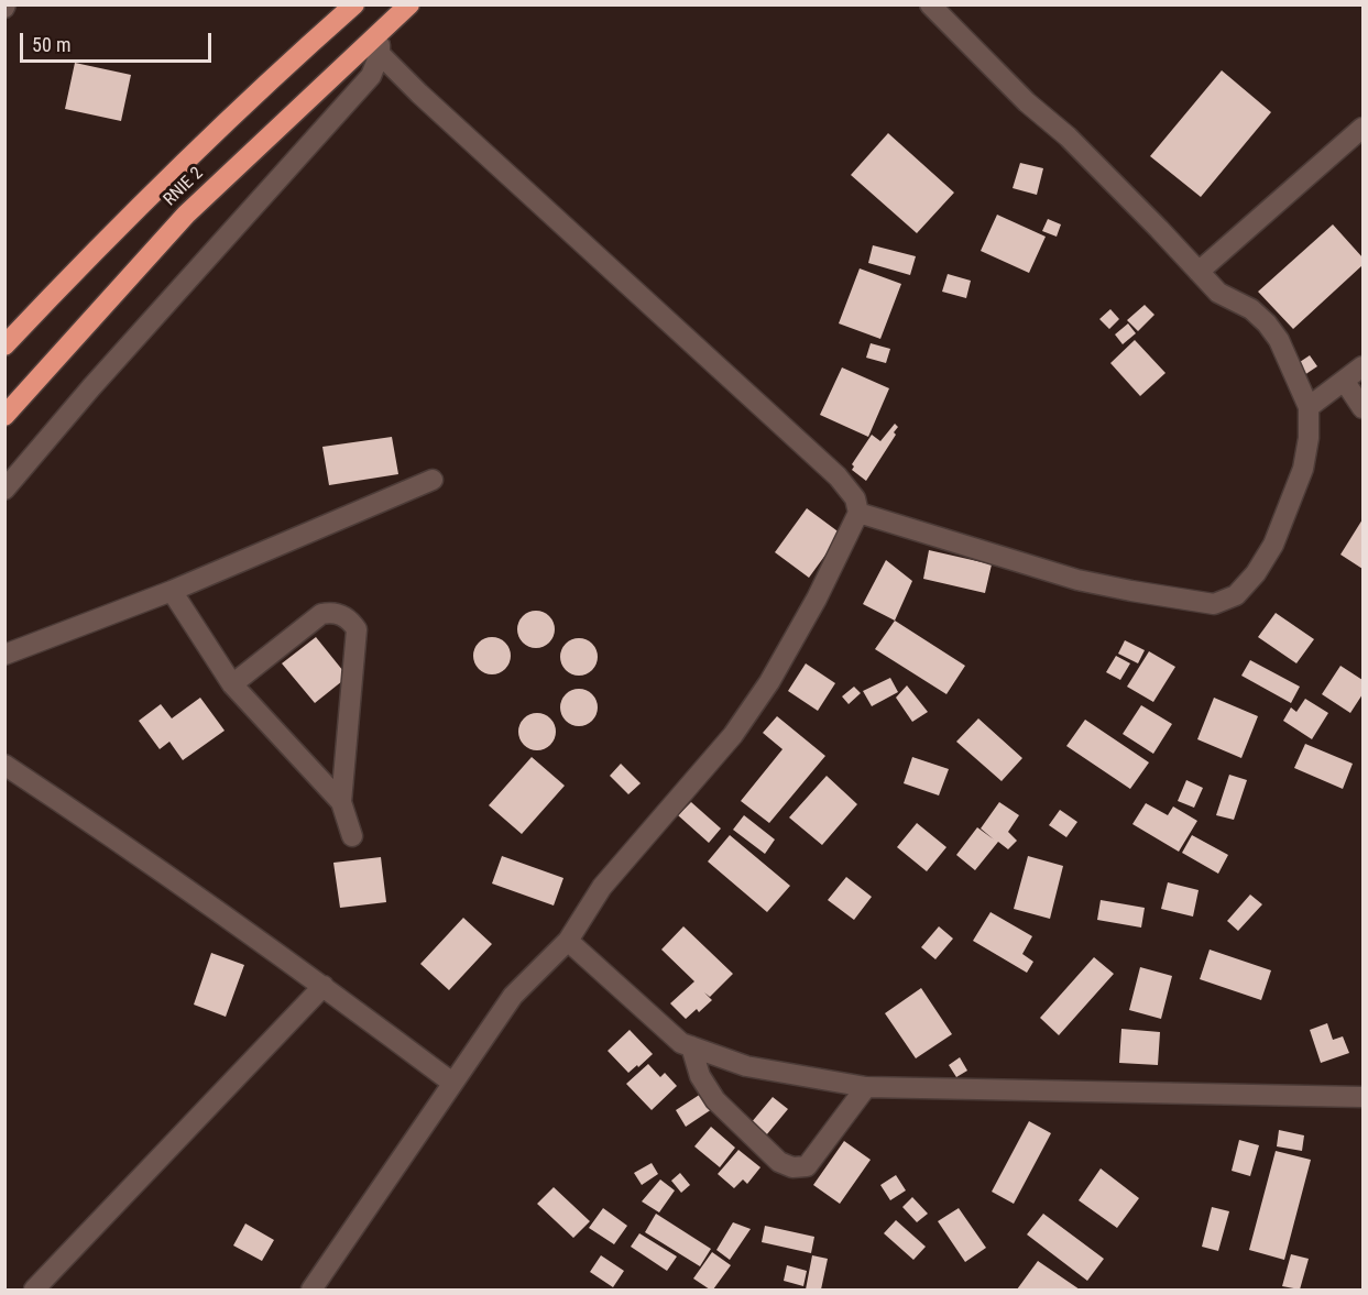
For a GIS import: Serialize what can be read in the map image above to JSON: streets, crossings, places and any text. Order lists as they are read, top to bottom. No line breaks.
{"streets":{"highway":["RNIE 2"]},"scale_bar":"50 m"}
